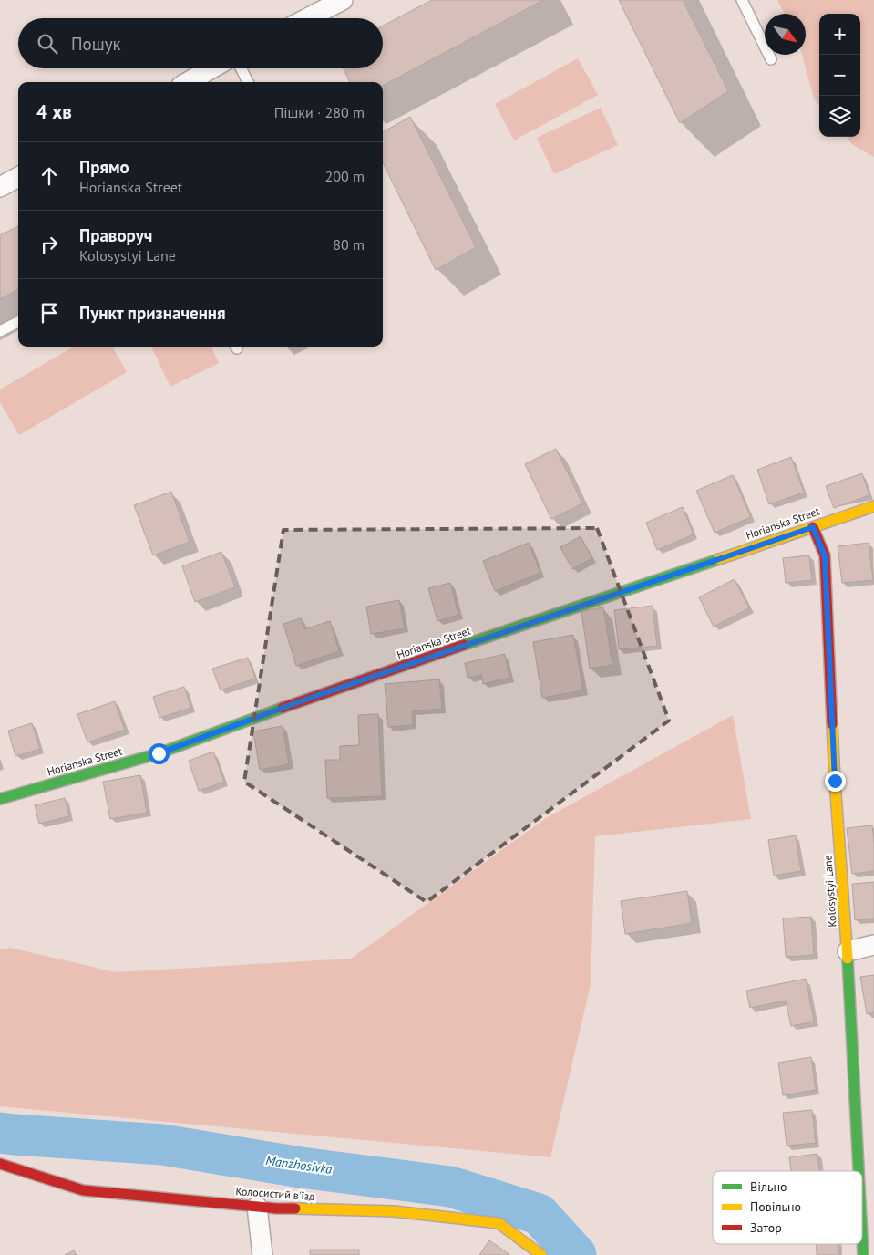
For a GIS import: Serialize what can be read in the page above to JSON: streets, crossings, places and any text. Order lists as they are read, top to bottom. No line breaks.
{"streets":{"street":["Horianska Street","Kolosystyi Lane","Колосистий в'їзд"]},"crossings":[["Horianska Street","Kolosystyi Lane"]],"water":["Manzhosivka"],"legend":["Вільно","Повільно","Затор"],"north":"bottom right","page":{"map_buttons":["+","−"],"search":"Пошук","heading":["4 хв","Пішки · 280 m"],"list":[["Прямо","Horianska Street","200 m"],["Праворуч","Kolosystyi Lane","80 m"],"Пункт призначення"]}}
